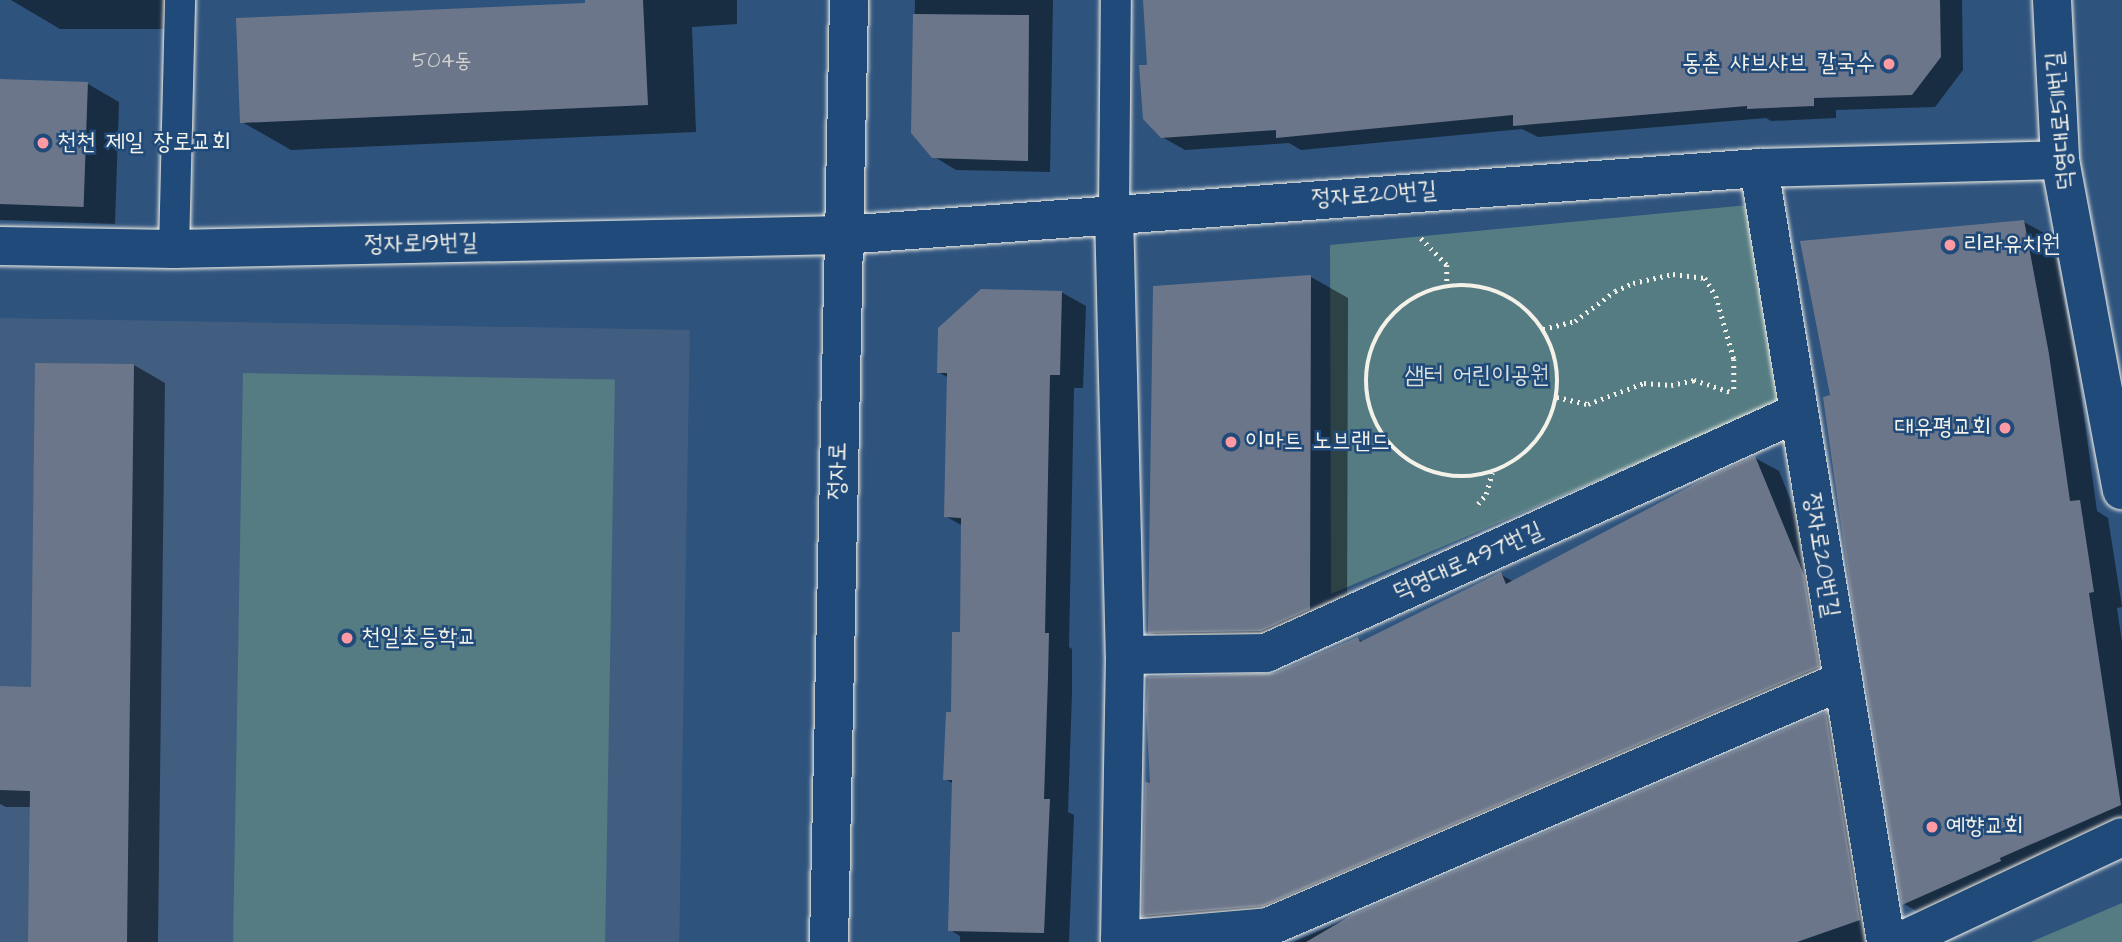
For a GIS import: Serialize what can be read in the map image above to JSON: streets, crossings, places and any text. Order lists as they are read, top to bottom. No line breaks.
{"streets":{"street":["덕영대로511번길","정자로20번길","정자로19번길","정자로","덕영대로497번길"]},"crossings":[["덕영대로511번길","정자로20번길"],["정자로20번길","정자로19번길"],["정자로20번길","정자로"],["정자로20번길","덕영대로497번길"],["정자로19번길","정자로"]],"parks":["샘터 어린이공원"],"places":["동촌 샤브샤브 칼국수","천천 제일 장로교회","리라유치원","대유평교회","이마트 노브랜드","천일초등학교","예향교회"],"house_numbers":["504동"]}
